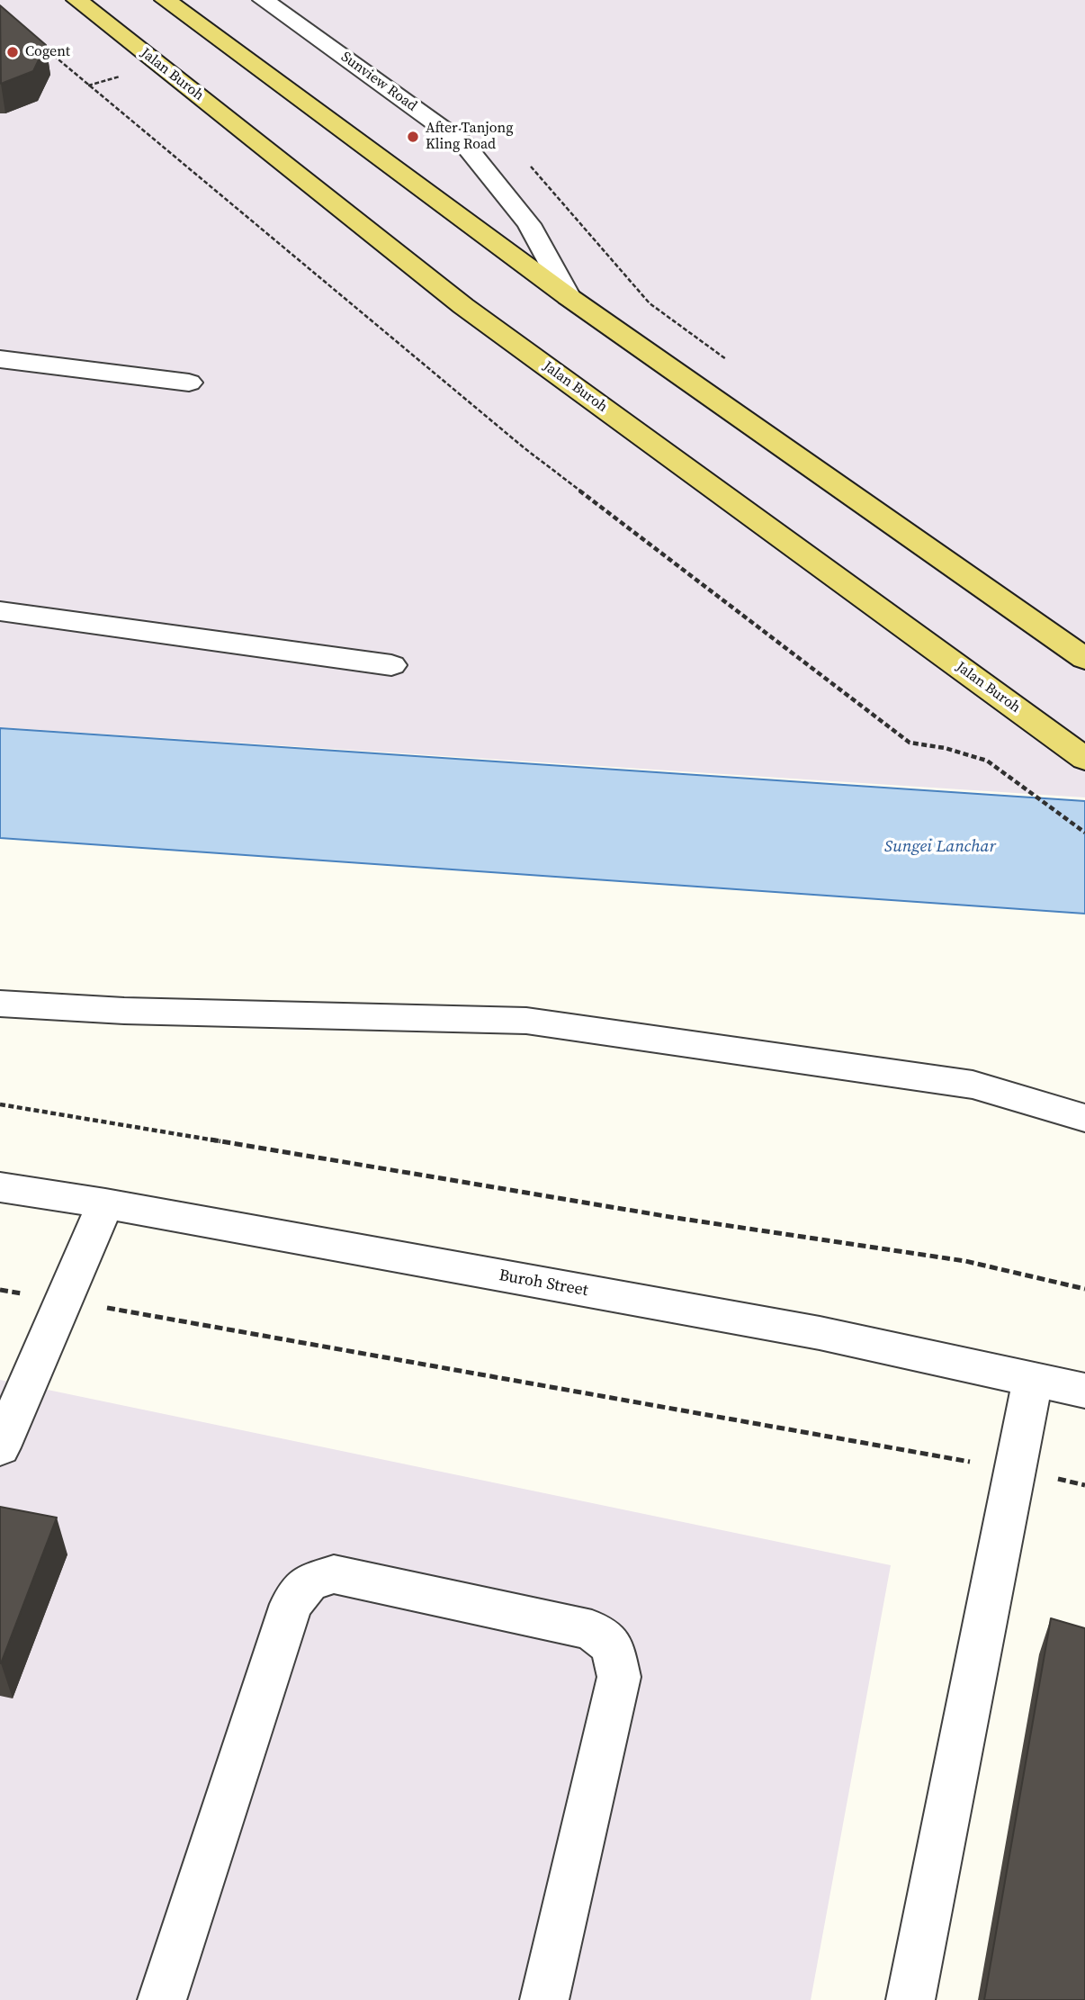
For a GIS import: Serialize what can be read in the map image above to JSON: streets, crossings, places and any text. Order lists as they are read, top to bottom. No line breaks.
{"streets":{"main road":["Jalan Buroh"],"street":["Sunview Road","Buroh Street"]},"water":["Sungei Lanchar"],"places":["Cogent","After Tanjong Kling Road"]}
